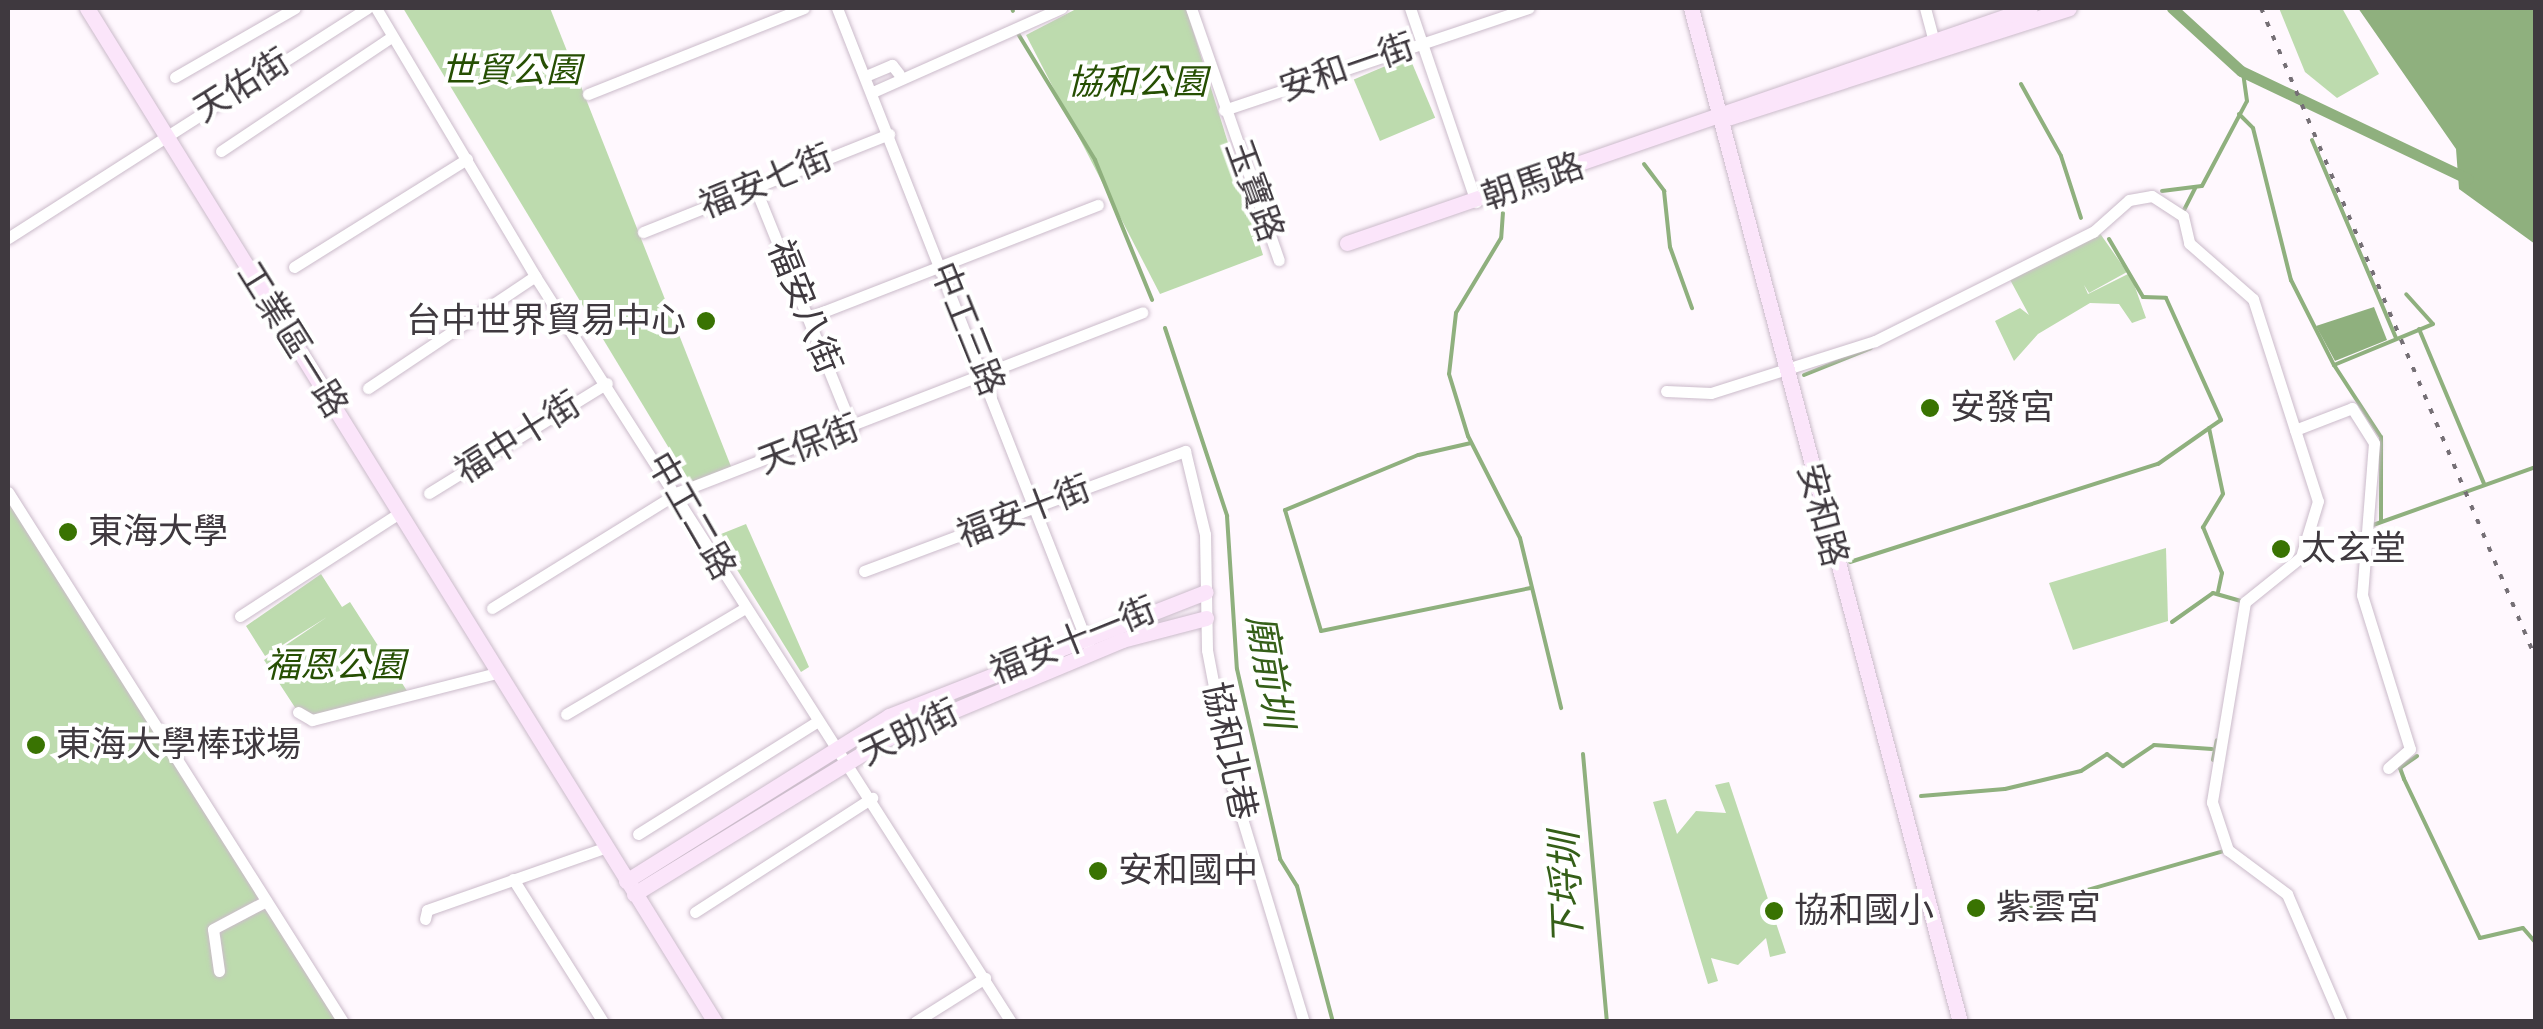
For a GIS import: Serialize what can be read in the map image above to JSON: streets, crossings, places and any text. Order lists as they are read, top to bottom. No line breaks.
{"streets":{"street":["安和一街","天佑街","福安七街","朝馬路","玉寶路","福安八街","中工三路","工業區一路","福中十街","天保街","福安十街","安和路","中工二路","福安十一街","天助街","協和北巷"]},"crossings":[["安和一街","玉寶路"],["天佑街","工業區一路"],["福安七街","福安八街"],["福安七街","中工三路"],["朝馬路","安和路"],["福安八街","天保街"],["中工三路","天保街"],["中工三路","福安十街"],["中工三路","福安十一街"],["中工三路","天助街"],["工業區一路","天助街"],["福中十街","中工二路"],["天保街","中工二路"],["福安十街","協和北巷"],["中工二路","福安十一街"],["中工二路","天助街"],["福安十一街","天助街"],["福安十一街","協和北巷"],["天助街","協和北巷"]],"water":["廟前圳","下埒圳"],"parks":["世貿公園","協和公園","福恩公園"],"places":["台中世界貿易中心","安發宮","東海大學","太玄堂","東海大學棒球場","安和國中","紫雲宮","協和國小"]}
